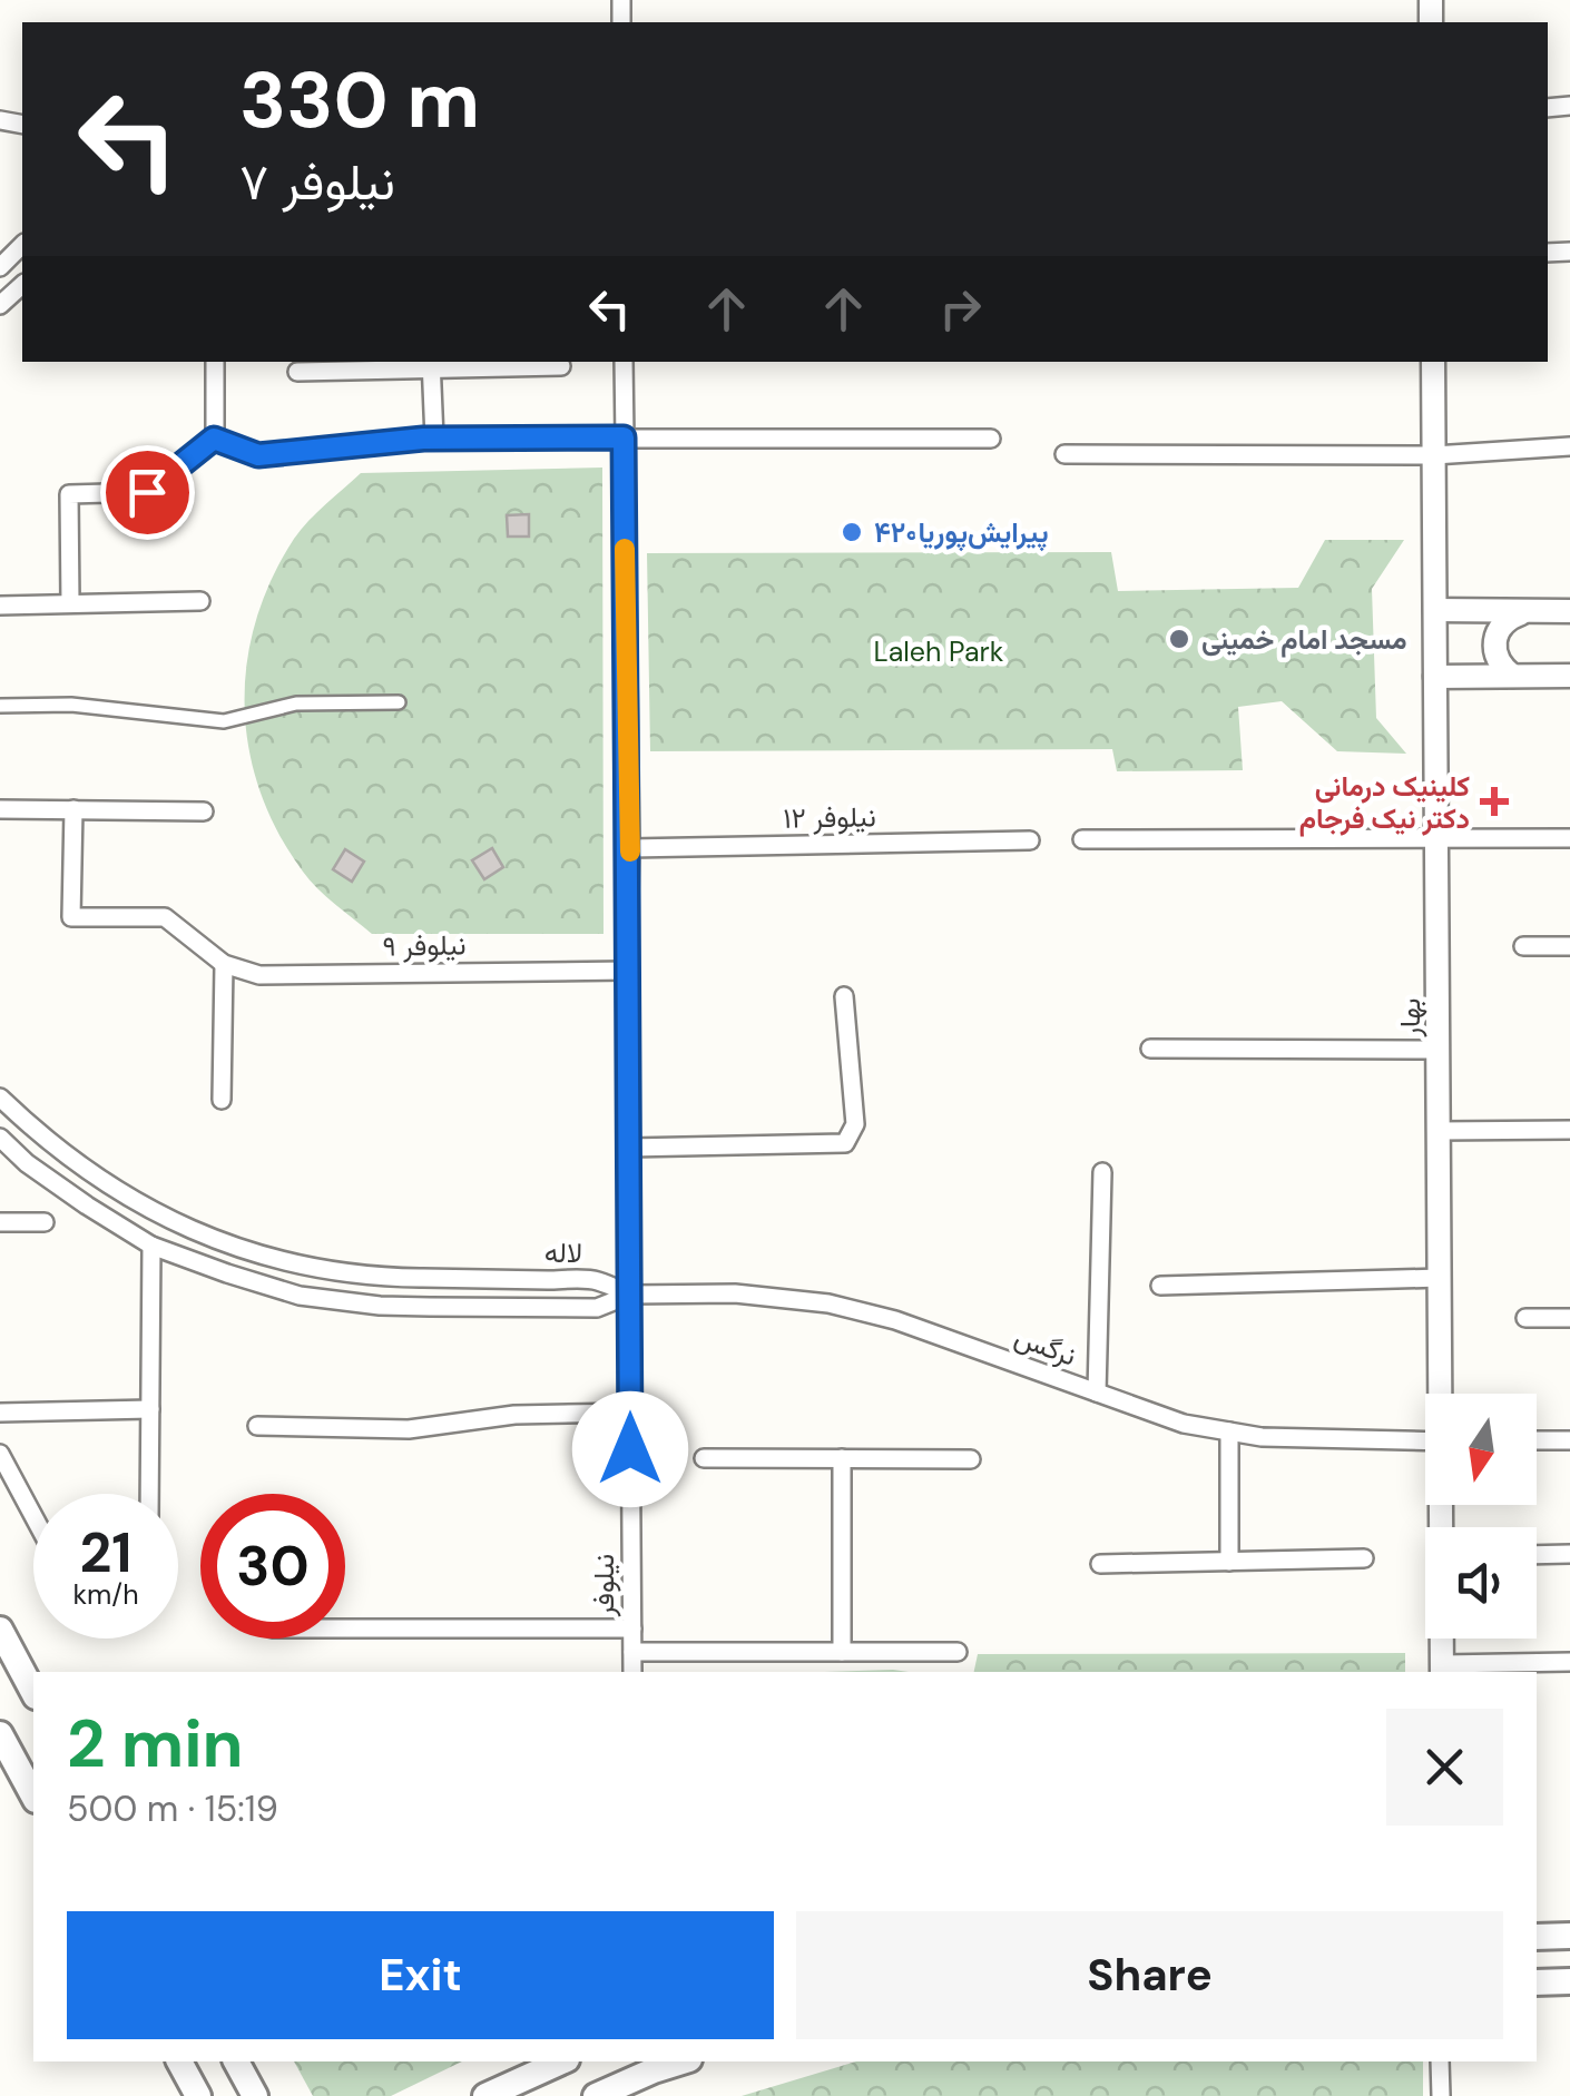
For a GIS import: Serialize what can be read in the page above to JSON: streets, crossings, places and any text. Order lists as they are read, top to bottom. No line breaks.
{"streets":{"street":["نیلوفر ۱۲","نیلوفر ۹","بهار","لاله","نرگس","نیلوفر"]},"crossings":[["نیلوفر ۱۲","نیلوفر"],["نیلوفر ۹","نیلوفر"],["لاله","نرگس"],["لاله","نیلوفر"],["نرگس","نیلوفر"]],"parks":["Laleh Park"],"places":{"other":["پیرایش‌پوریا۴۲۰","مسجد امام خمینی"],"health":["کلینیک درمانی دکتر نیک فرجام"]},"north":"bottom","page":{"turn":["330 m","نیلوفر ۷"],"speed":"21 km/h","limit":"30","heading":["2 min","500 m · 15:19"],"buttons":["Exit","Share"]}}
